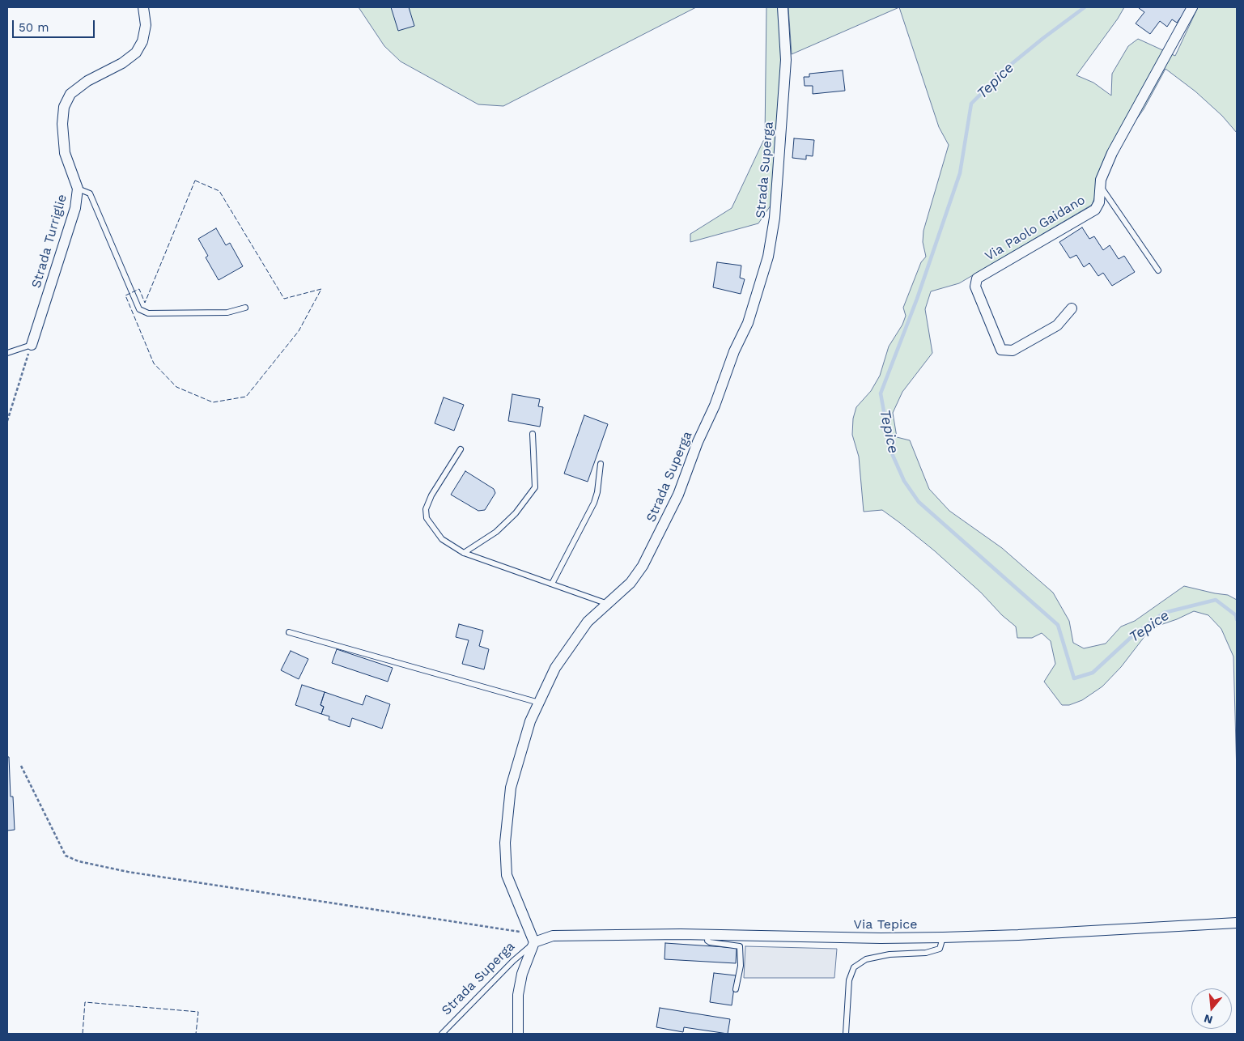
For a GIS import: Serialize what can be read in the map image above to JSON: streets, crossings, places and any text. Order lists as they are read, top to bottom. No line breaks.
{"streets":{"street":["Strada Superga","Via Paolo Gaidano","Strada Turriglie","Via Tepice"]},"crossings":[["Strada Superga","Via Tepice"]],"water":["Tepice"],"scale_bar":"50 m","north":"bottom"}
